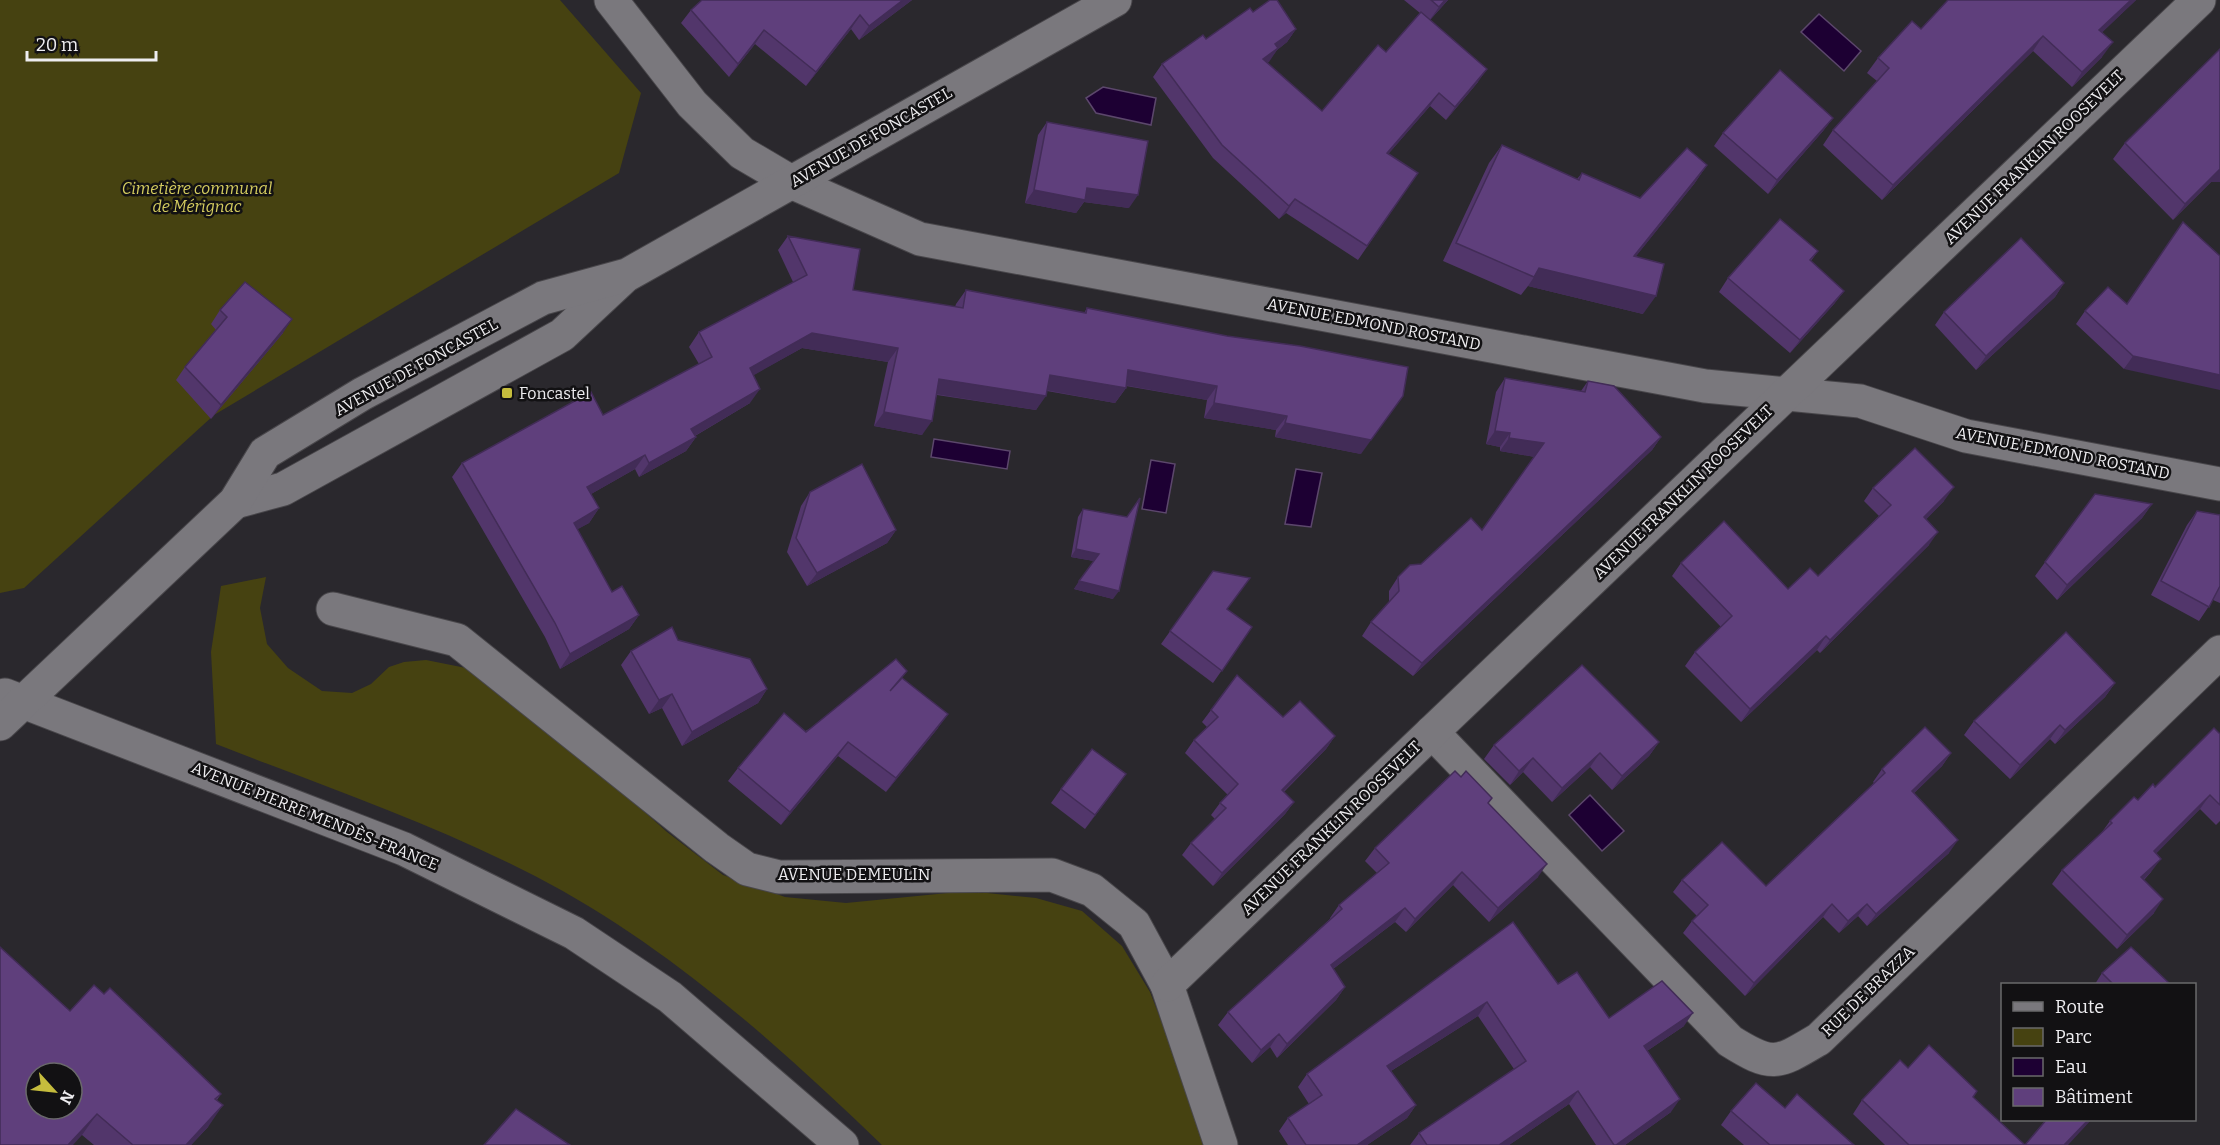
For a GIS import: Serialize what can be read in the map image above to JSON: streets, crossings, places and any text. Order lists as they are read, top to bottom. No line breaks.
{"streets":{"street":["AVENUE DE FONCASTEL","AVENUE FRANKLIN ROOSEVELT","AVENUE EDMOND ROSTAND","AVENUE PIERRE MENDÈS-FRANCE","AVENUE DEMEULIN","RUE DE BRAZZA"]},"crossings":[["AVENUE DE FONCASTEL","AVENUE EDMOND ROSTAND"],["AVENUE DE FONCASTEL","AVENUE PIERRE MENDÈS-FRANCE"],["AVENUE FRANKLIN ROOSEVELT","AVENUE EDMOND ROSTAND"],["AVENUE FRANKLIN ROOSEVELT","AVENUE DEMEULIN"],["AVENUE FRANKLIN ROOSEVELT","RUE DE BRAZZA"]],"parks":["Cimetière communal de Mérignac"],"places":{"transit":["Foncastel"]},"legend":["Route","Parc","Eau","Bâtiment"],"scale_bar":"20 m","north":"bottom right"}
